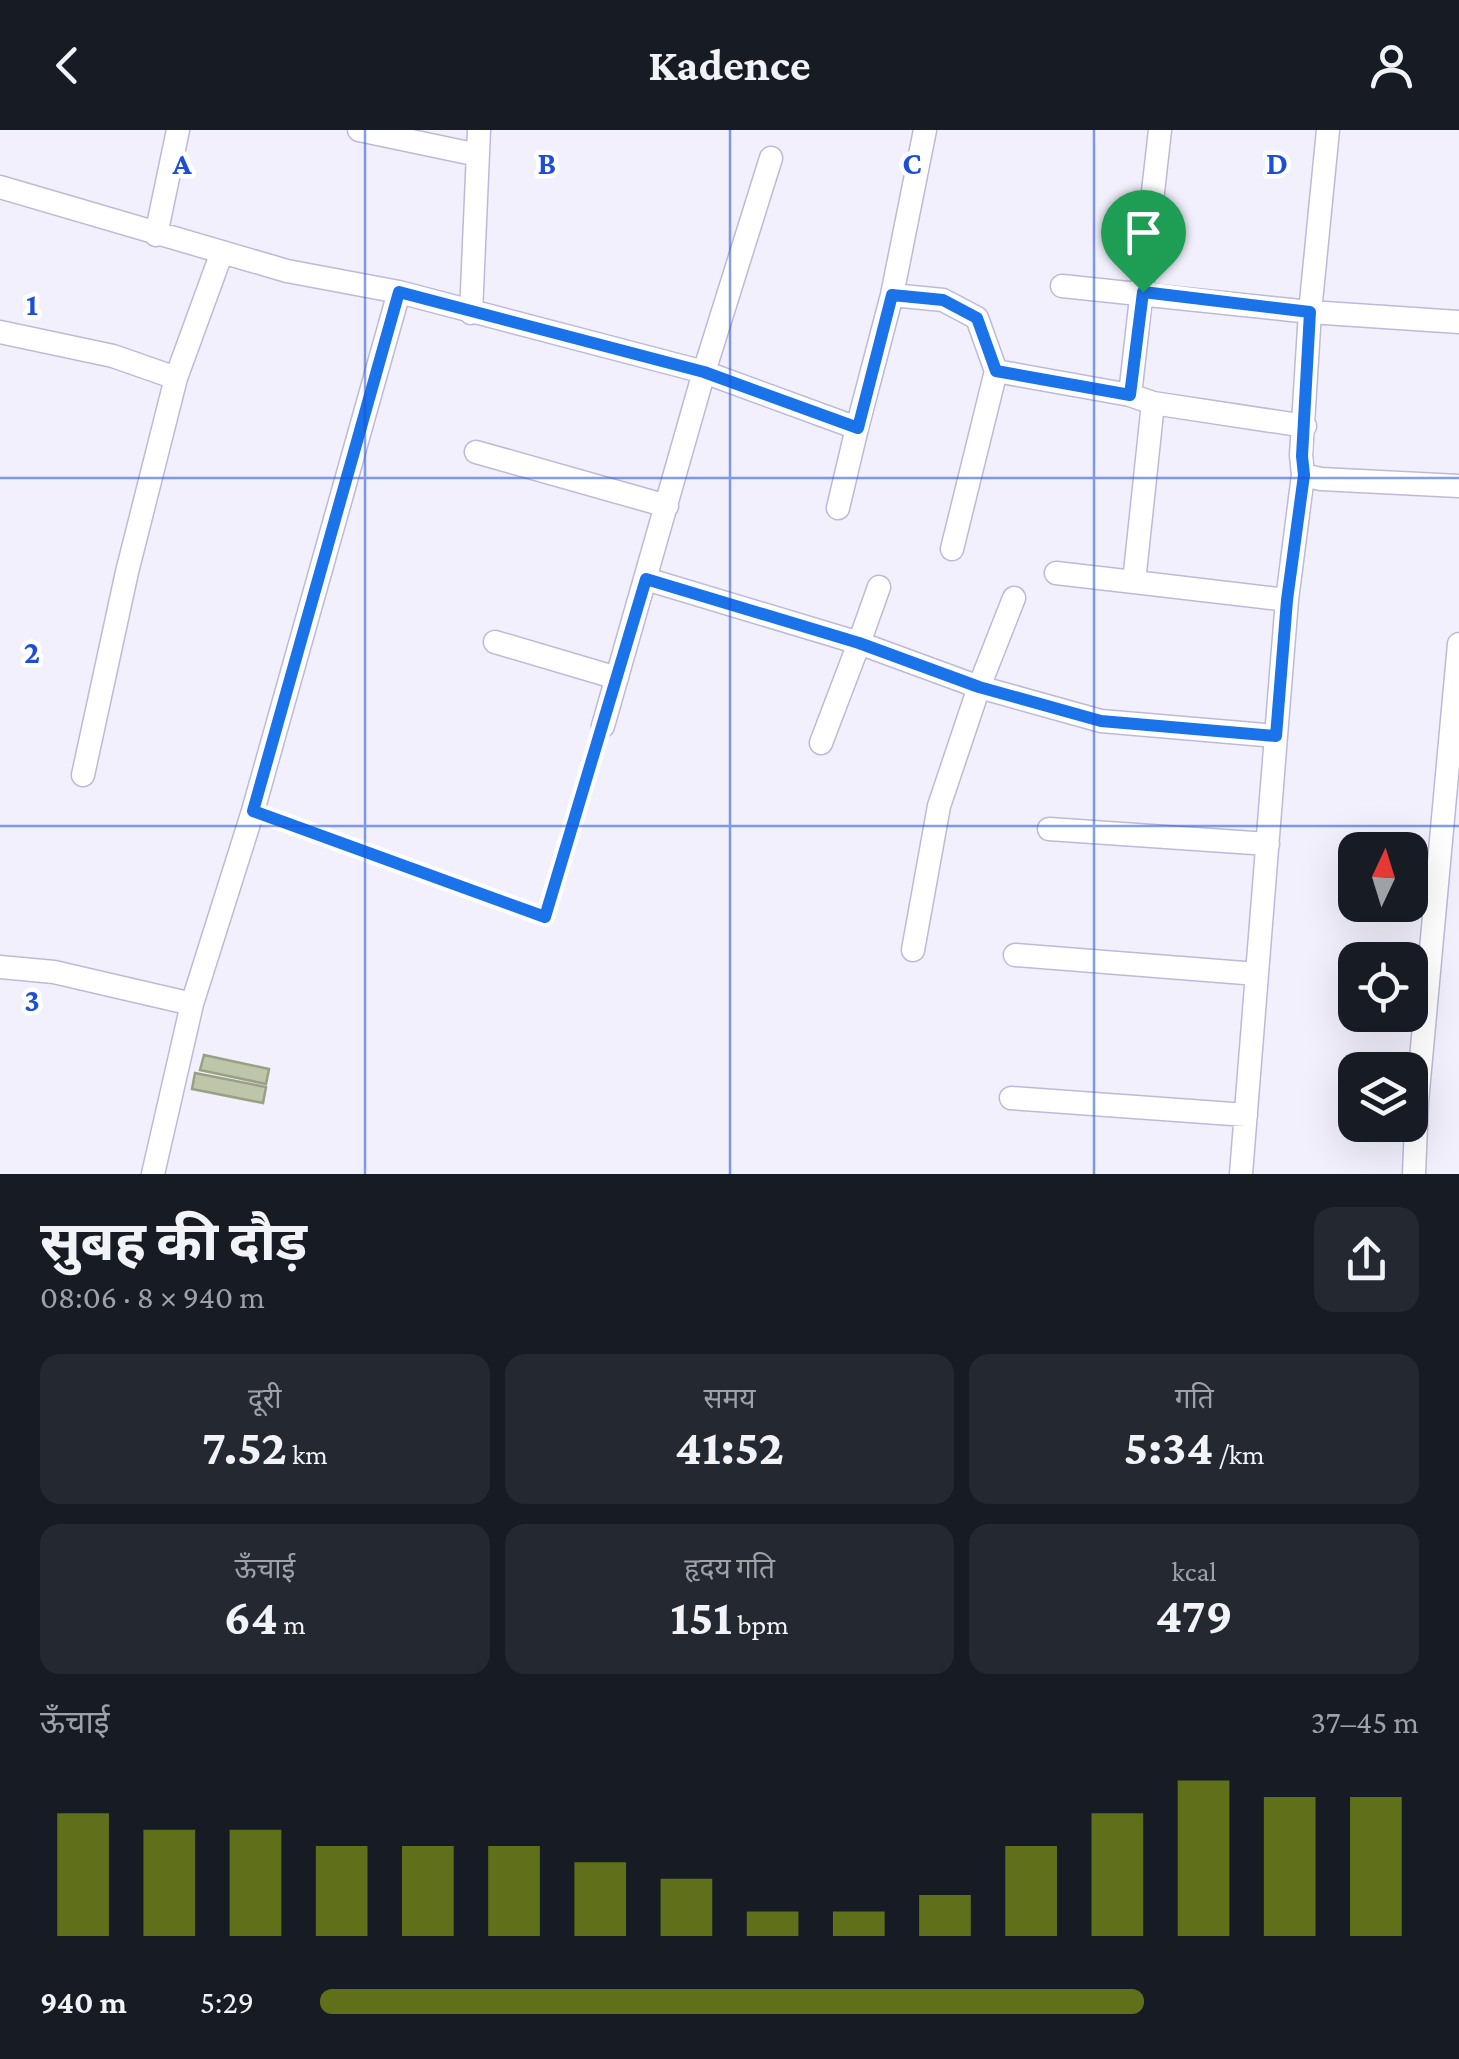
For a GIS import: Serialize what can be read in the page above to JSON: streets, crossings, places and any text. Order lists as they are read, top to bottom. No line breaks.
{"north":"top","page":{"header":"Kadence","heading":["सुबह की दौड़","08:06 · 8 × 940 m"],"stats":[["दूरी","7.52 km"],["समय","41:52"],["गति","5:34 /km"],["ऊँचाई","64 m"],["हृदय गति","151 bpm"],["kcal","479"]],"chart":["ऊँचाई","37–45 m"],"list":[{"name":"940 m","note":"5:29"}]},"grid":{"columns":["A","B","C","D"],"rows":["1","2","3"]}}
